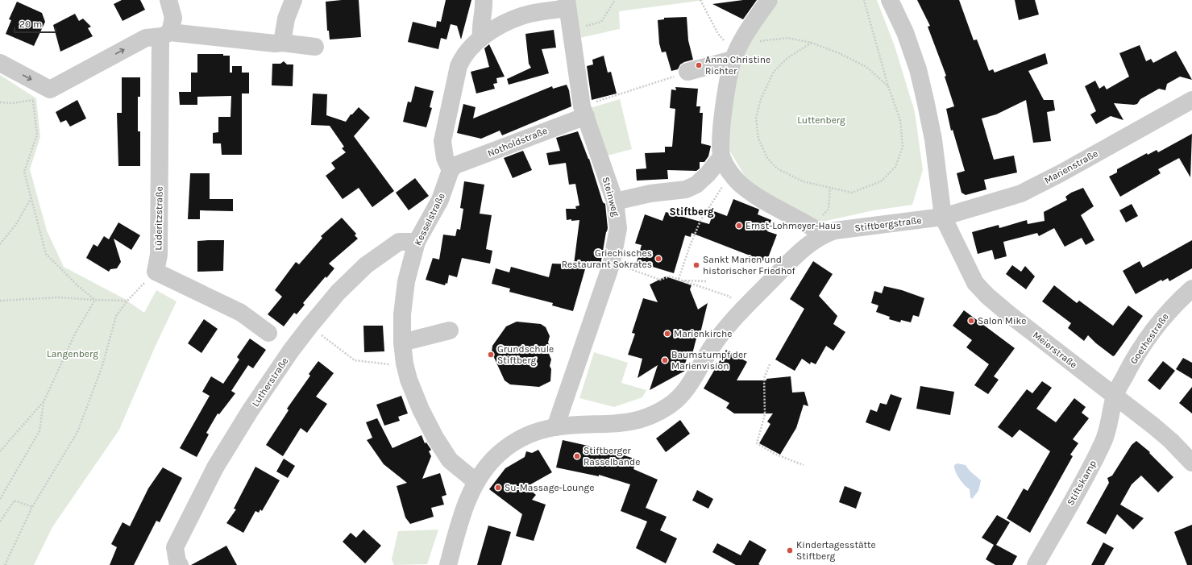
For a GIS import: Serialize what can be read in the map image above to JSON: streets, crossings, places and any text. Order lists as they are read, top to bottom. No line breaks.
{"streets":{"street":["Notholdstraße","Marienstraße","Steinweg","Lüderitzstraße","Kesselstraße","Stiftbergstraße","Goethestraße","Meierstraße","Lutherstraße","Stiftskamp"]},"crossings":[["Notholdstraße","Steinweg"],["Notholdstraße","Kesselstraße"],["Marienstraße","Stiftbergstraße"],["Marienstraße","Meierstraße"],["Steinweg","Stiftbergstraße"],["Kesselstraße","Stiftbergstraße"],["Kesselstraße","Lutherstraße"],["Stiftbergstraße","Meierstraße"],["Goethestraße","Meierstraße"],["Goethestraße","Stiftskamp"],["Meierstraße","Stiftskamp"]],"districts":["Stiftberg"],"parks":["Luttenberg","Langenberg"],"places":["Anna Christine Richter","Ernst-Lohmeyer-Haus","Griechisches Restaurant Sokrates","Sankt Marien und historischer Friedhof","Salon Mike","Marienkirche","Grundschule Stiftberg","Baumstumpf der Marienvision","Stiftberger Rasselbande","Su-Massage-Lounge","Kindertagesstätte Stiftberg"],"scale_bar":"20 m"}
